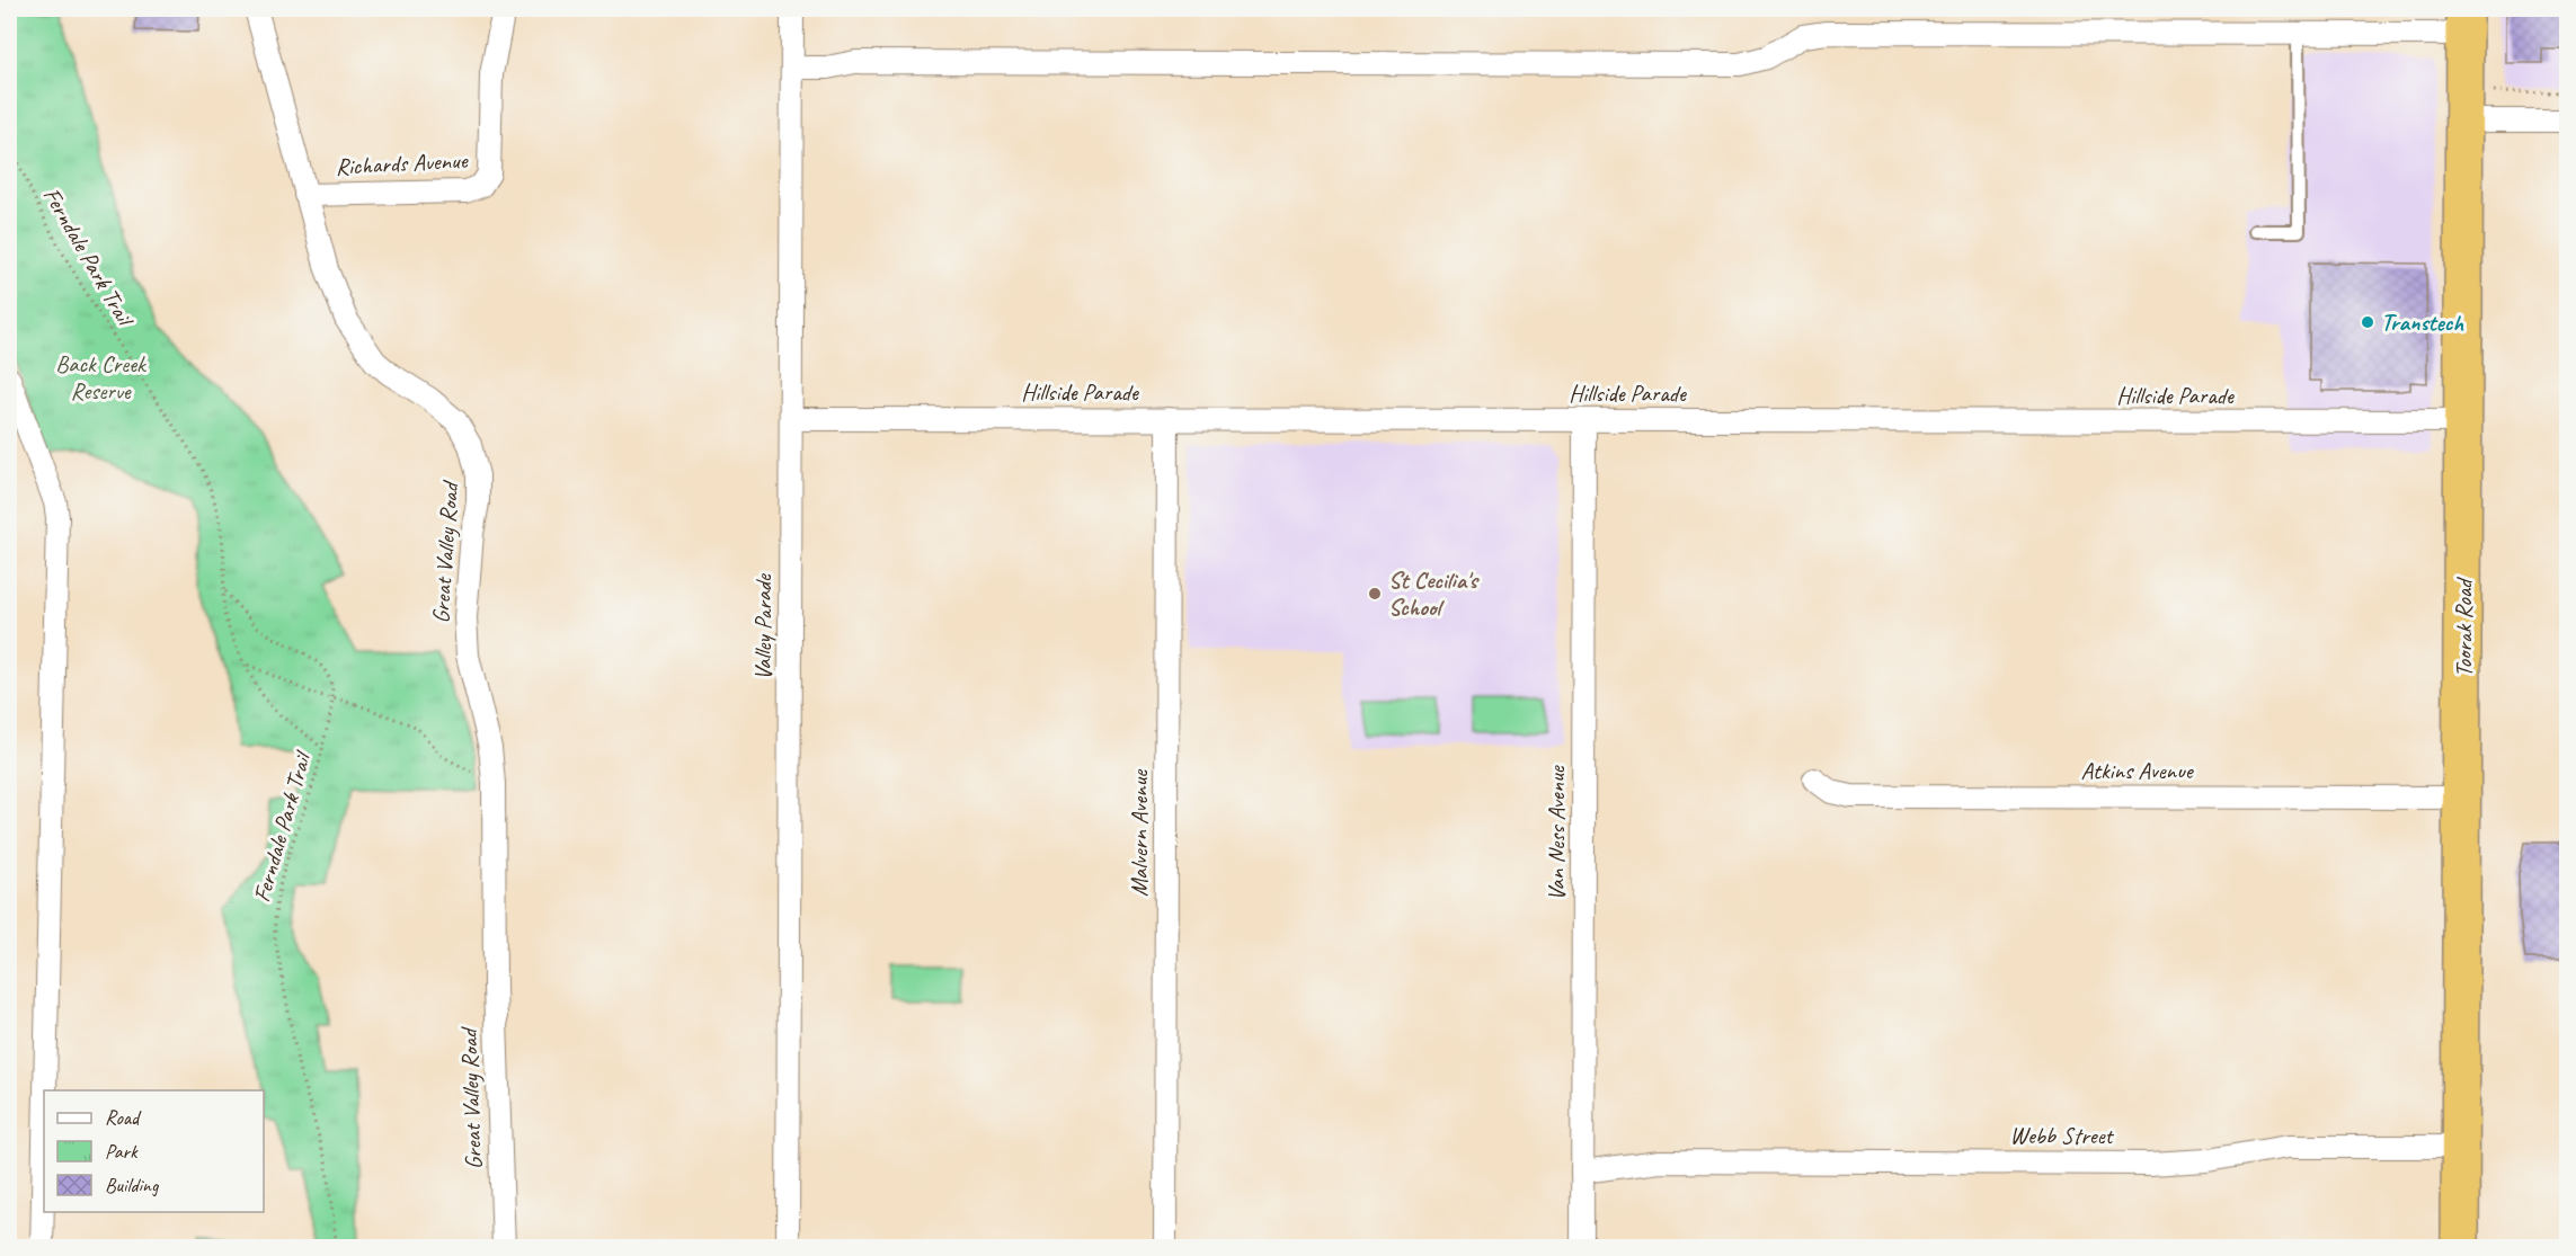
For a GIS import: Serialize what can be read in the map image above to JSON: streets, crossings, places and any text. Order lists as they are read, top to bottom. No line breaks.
{"streets":{"highway":["Toorak Road"],"street":["Richards Avenue","Hillside Parade","Great Valley Road","Valley Parade","Atkins Avenue","Malvern Avenue","Van Ness Avenue","Webb Street"],"path":["Ferndale Park Trail"]},"crossings":[["Richards Avenue","Great Valley Road"],["Hillside Parade","Valley Parade"],["Hillside Parade","Toorak Road"],["Hillside Parade","Malvern Avenue"],["Hillside Parade","Van Ness Avenue"],["Toorak Road","Atkins Avenue"],["Toorak Road","Webb Street"],["Van Ness Avenue","Webb Street"]],"parks":["Back Creek Reserve"],"places":["Transtech","St Cecilia's School"],"legend":["Road","Park","Building"]}
